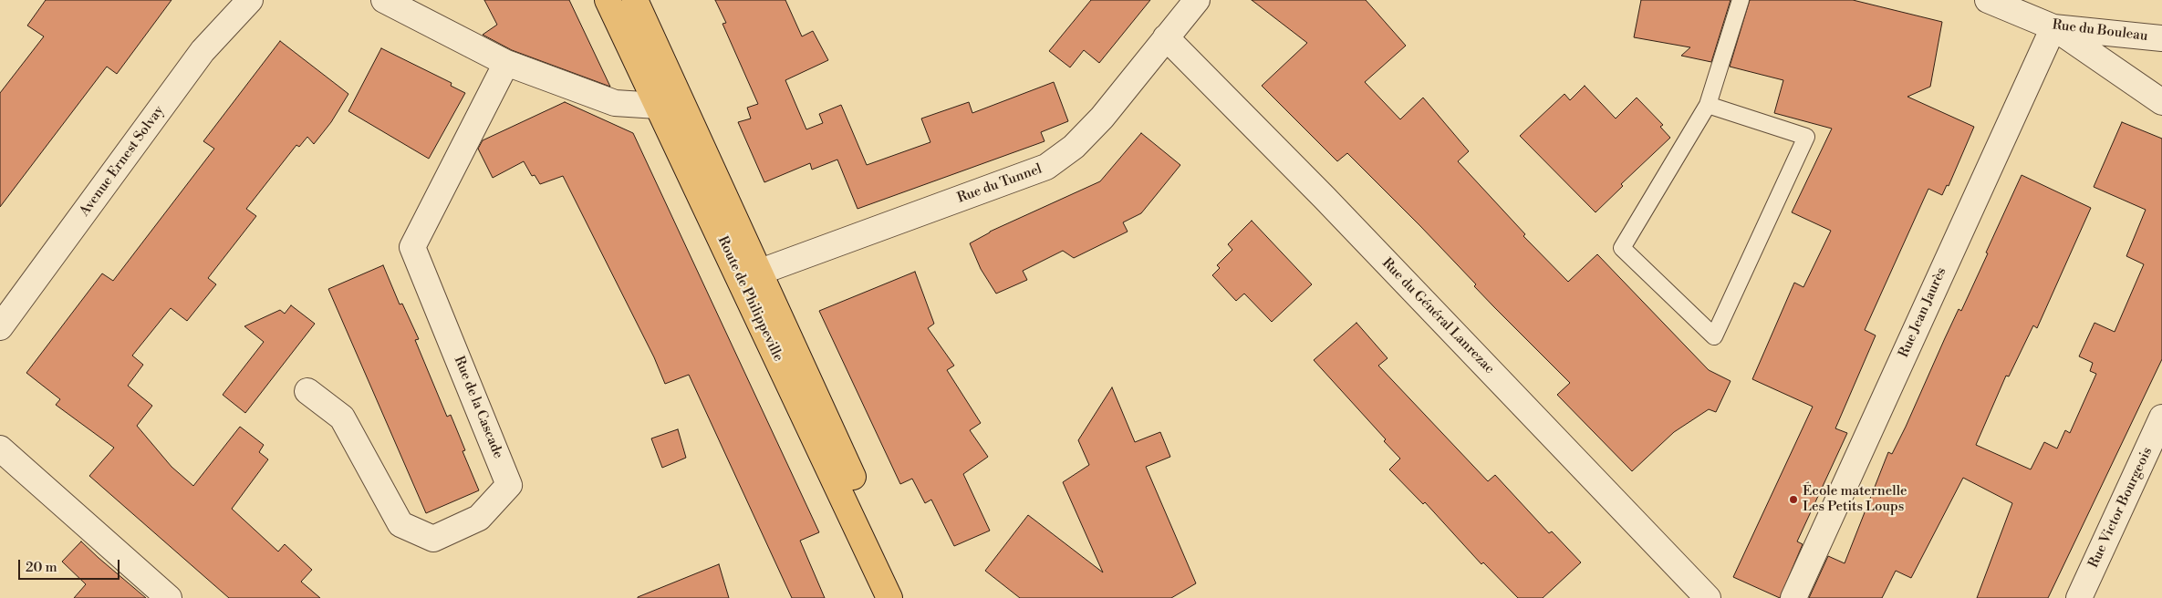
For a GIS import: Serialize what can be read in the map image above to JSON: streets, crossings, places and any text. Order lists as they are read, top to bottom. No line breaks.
{"streets":{"main road":["Route de Philippeville"],"street":["Rue du Bouleau","Avenue Ernest Solvay","Rue du Tunnel","Rue Jean Jaurès","Rue du Général Lanrezac","Rue de la Cascade","Rue Victor Bourgeois"]},"crossings":[["Rue du Bouleau","Rue Jean Jaurès"],["Rue du Tunnel","Route de Philippeville"],["Rue du Tunnel","Rue du Général Lanrezac"]],"places":["École maternelle Les Petits Loups"],"scale_bar":"20 m"}
